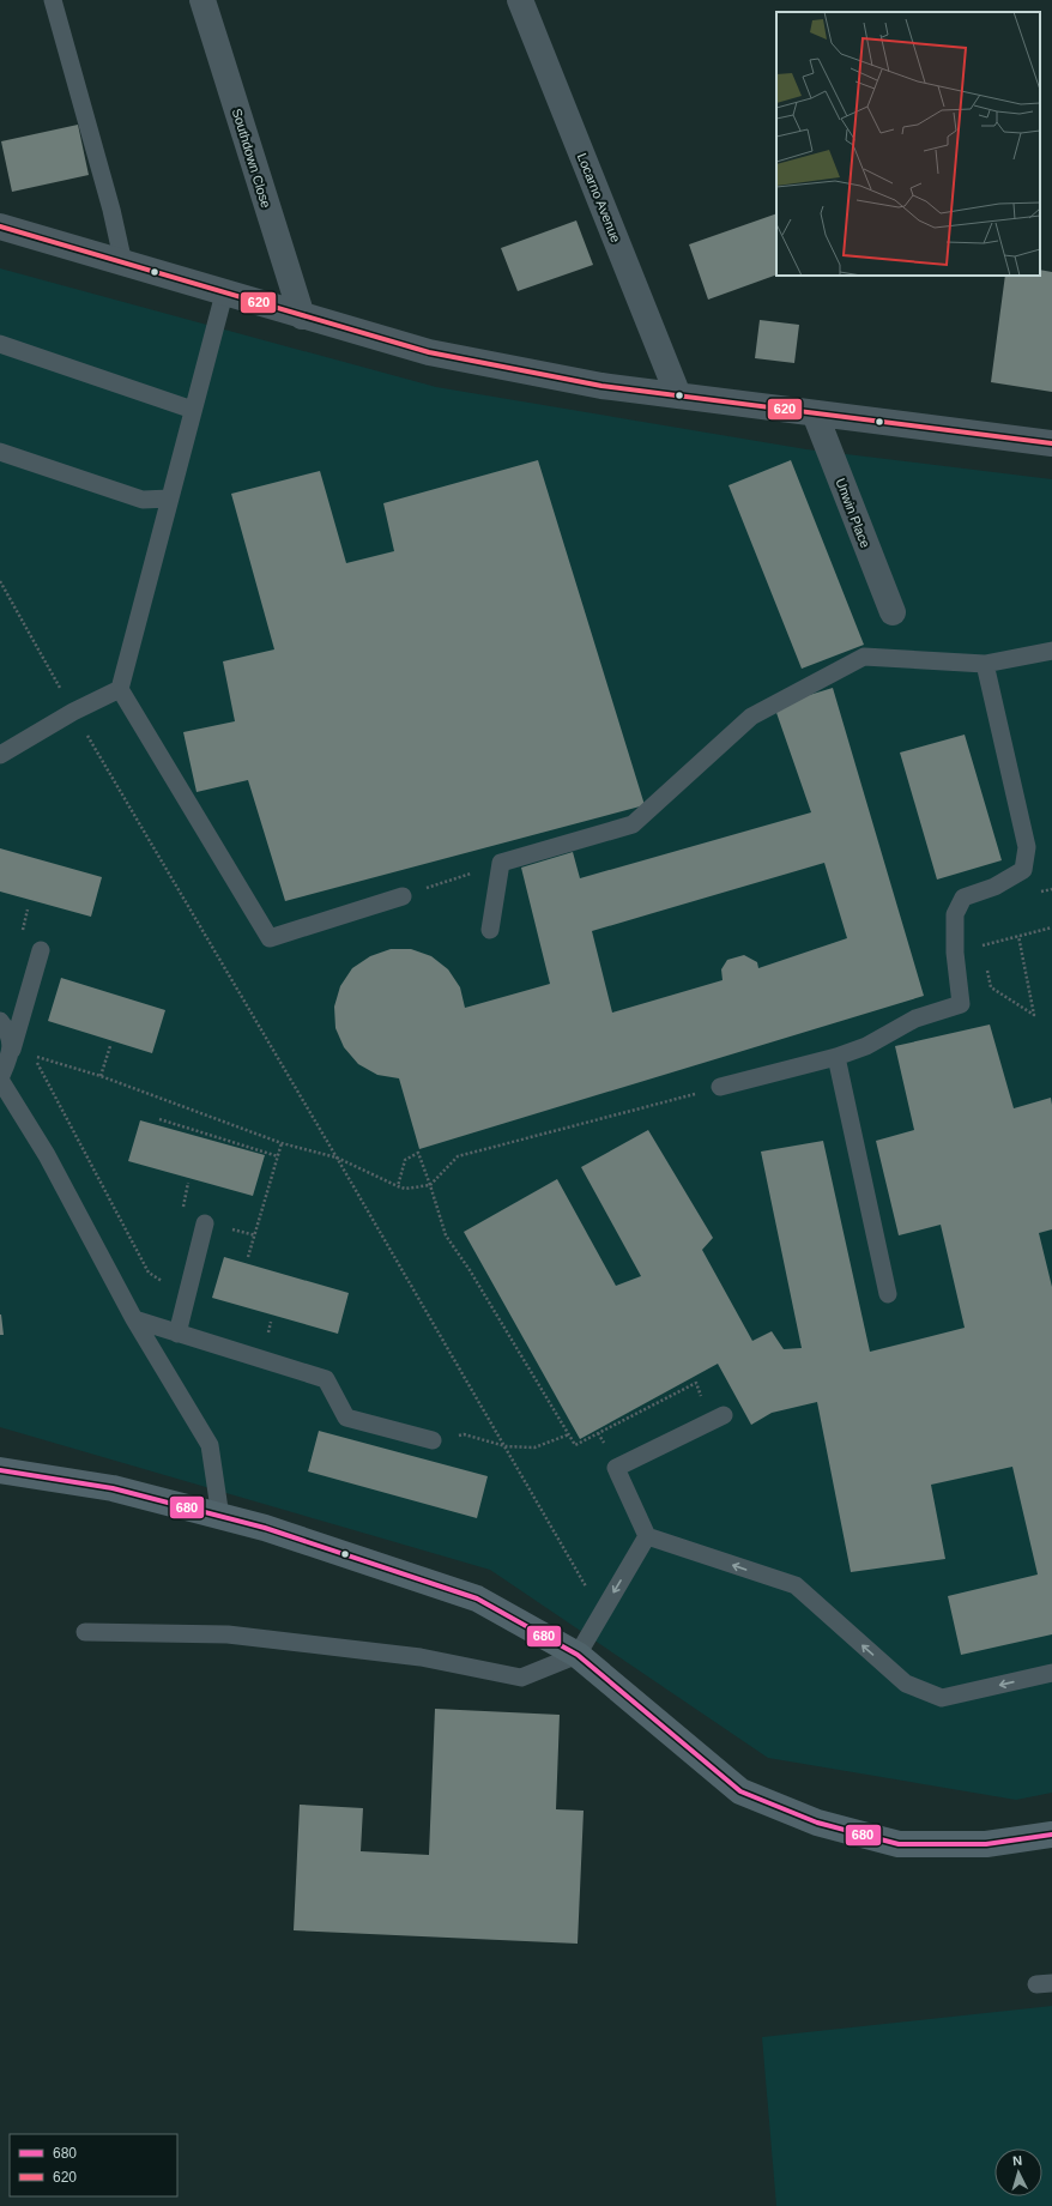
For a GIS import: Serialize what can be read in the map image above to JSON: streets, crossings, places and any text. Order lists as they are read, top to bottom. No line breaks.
{"streets":{"street":["Southdown Close","Locarno Avenue","Unwin Place"]},"lines":["transit line 620","transit line 680"],"legend":["680","620"],"north":"top"}
